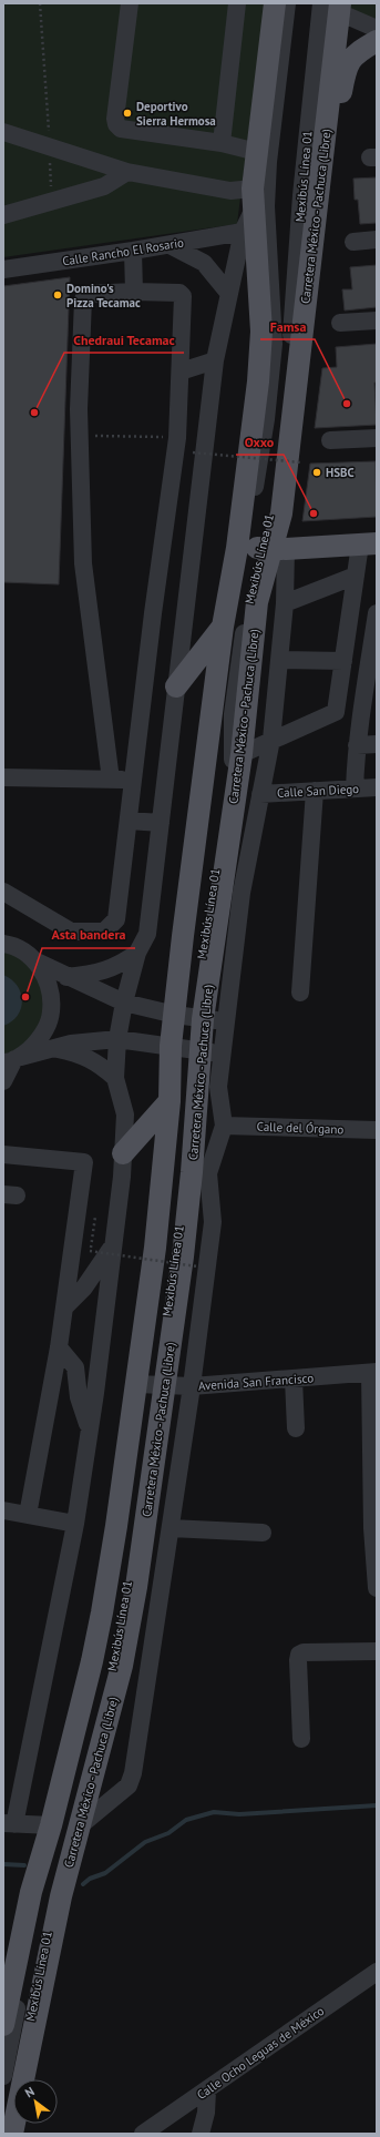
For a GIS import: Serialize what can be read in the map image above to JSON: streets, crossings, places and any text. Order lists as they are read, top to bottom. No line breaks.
{"streets":{"main road":["Carretera México - Pachuca (Libre)"],"street":["Mexibús Línea 01","Calle Rancho El Rosario","Calle San Diego","Calle del Órgano","Avenida San Francisco","Calle Ocho Leguas de México"]},"crossings":[["Mexibús Línea 01","Carretera México - Pachuca (Libre)"],["Mexibús Línea 01","Avenida San Francisco"],["Carretera México - Pachuca (Libre)","Avenida San Francisco"]],"places":["Deportivo Sierra Hermosa","Domino's Pizza Tecamac","Famsa","Chedraui Tecamac","HSBC","Oxxo","Asta bandera"],"north":"top left"}
